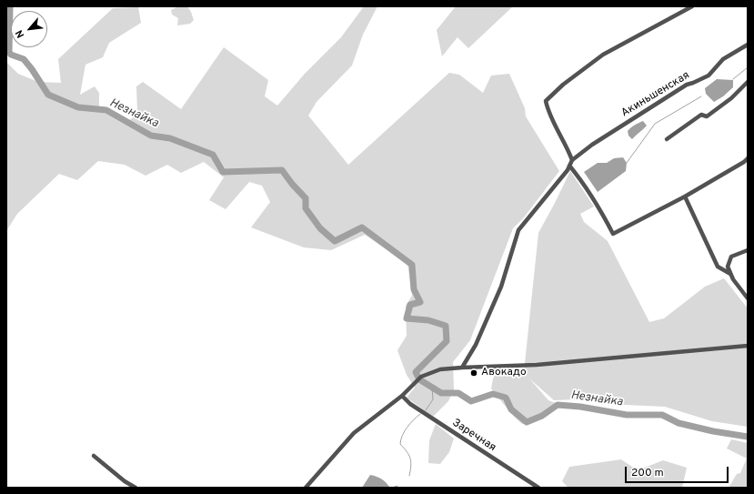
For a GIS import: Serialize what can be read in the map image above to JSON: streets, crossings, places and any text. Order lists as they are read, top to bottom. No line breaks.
{"streets":{"street":["Акиньшенская","Заречная"]},"water":["Незнайка"],"places":["Авокадо"],"scale_bar":"200 m","north":"bottom left"}
